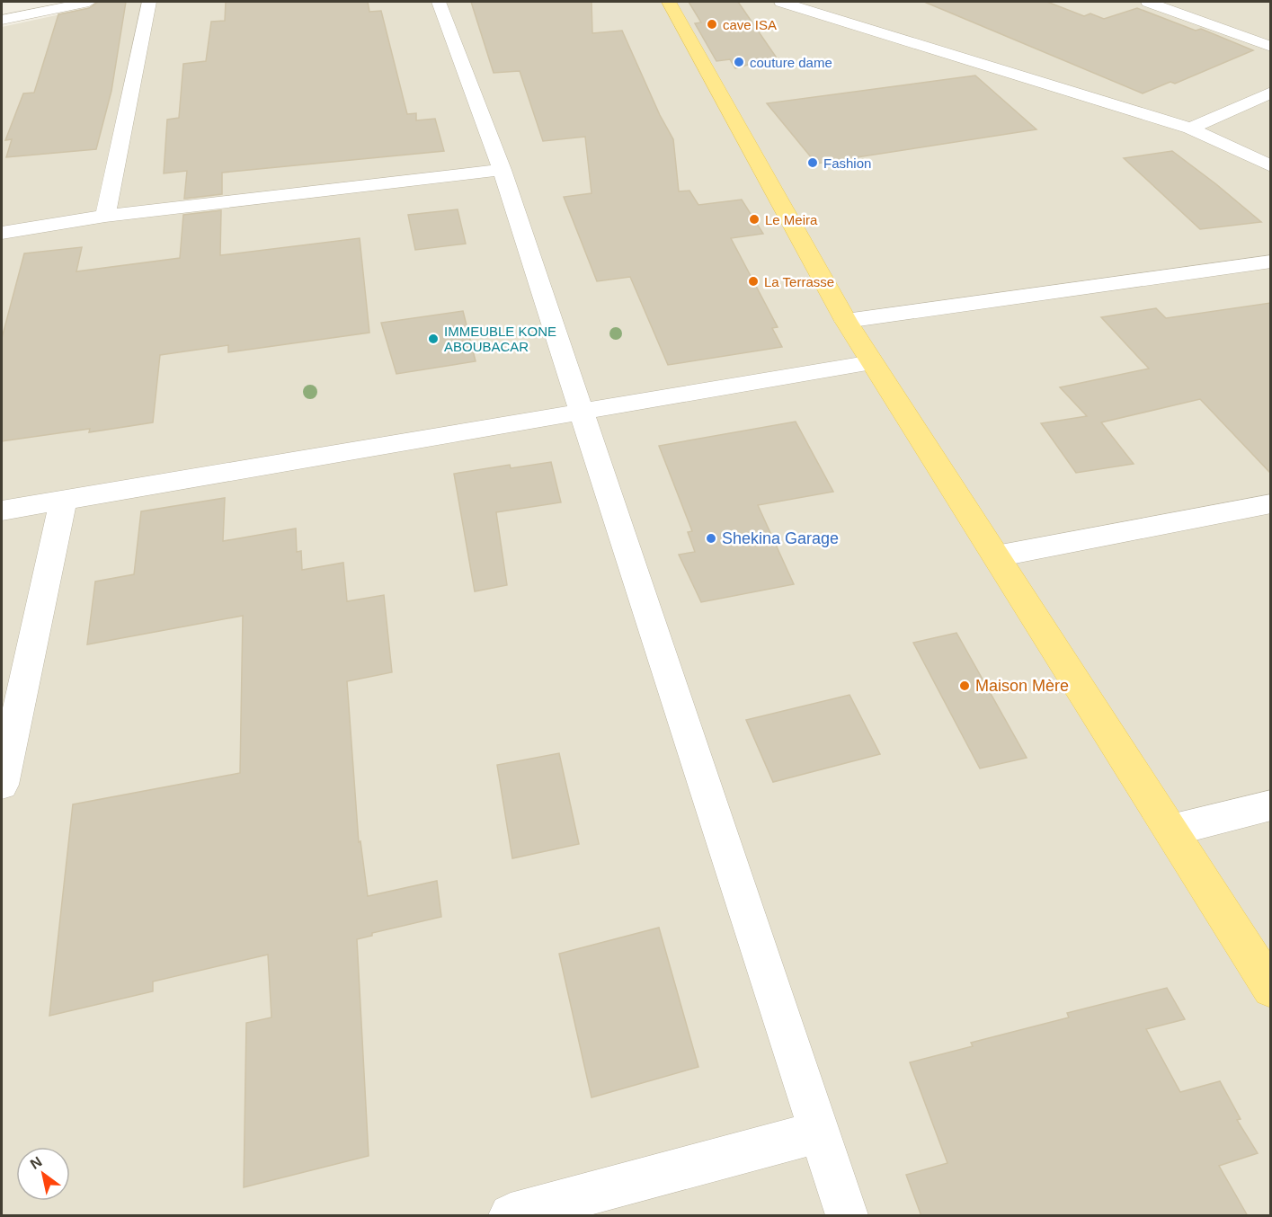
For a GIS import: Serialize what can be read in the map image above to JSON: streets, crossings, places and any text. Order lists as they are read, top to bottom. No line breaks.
{"places":["cave ISA","couture dame","Fashion","Le Meira","La Terrasse","IMMEUBLE KONE ABOUBACAR","Shekina Garage","Maison Mère"],"north":"top left"}
